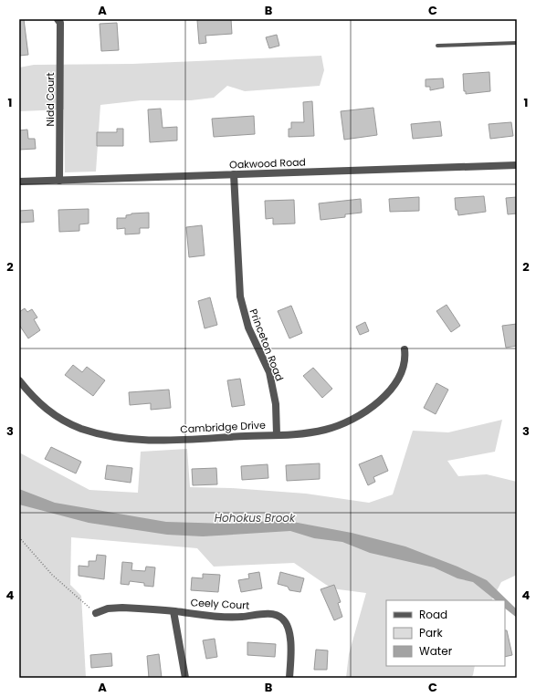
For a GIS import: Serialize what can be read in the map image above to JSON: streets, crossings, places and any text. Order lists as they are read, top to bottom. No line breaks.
{"streets":{"street":["Nidd Court","Oakwood Road","Princeton Road","Cambridge Drive","Ceely Court"]},"crossings":[["Nidd Court","Oakwood Road"],["Oakwood Road","Princeton Road"],["Princeton Road","Cambridge Drive"]],"water":["Hohokus Brook"],"legend":["Road","Park","Water"],"grid":{"columns":["A","B","C"],"rows":["1","2","3","4"]}}
